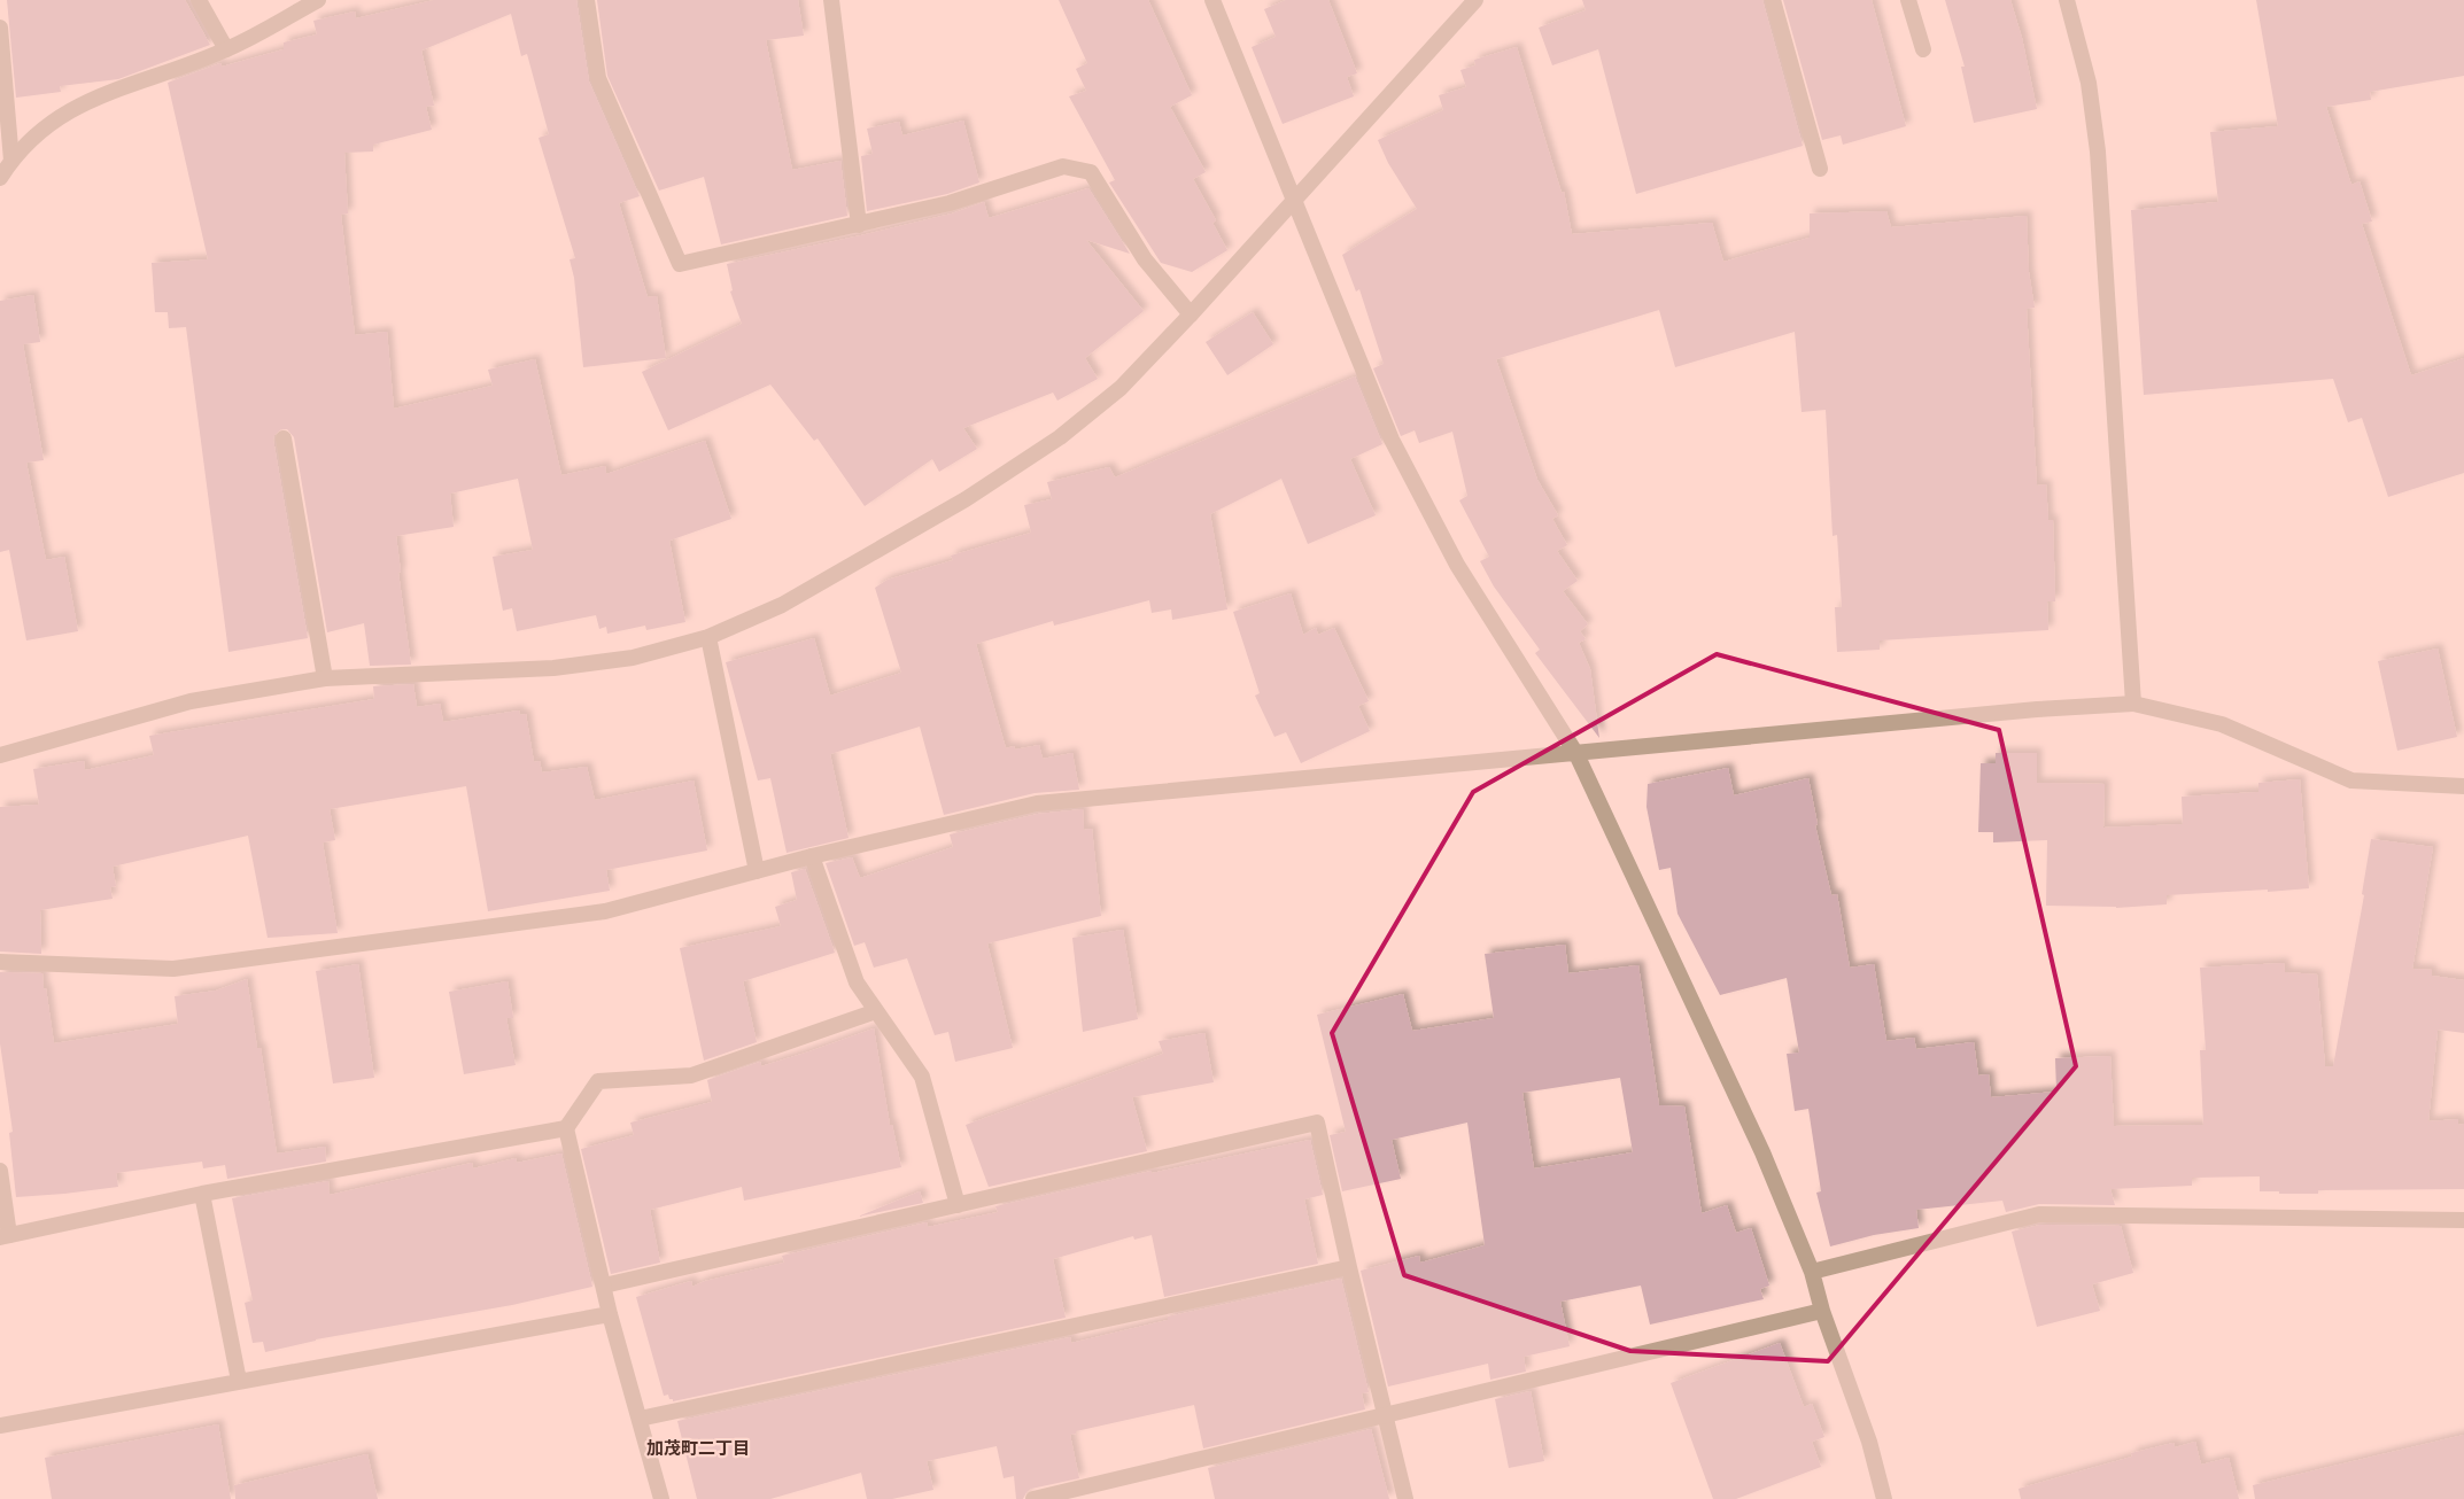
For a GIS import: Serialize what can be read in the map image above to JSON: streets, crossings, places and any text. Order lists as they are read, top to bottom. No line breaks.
{"districts":["加茂町二丁目"]}
